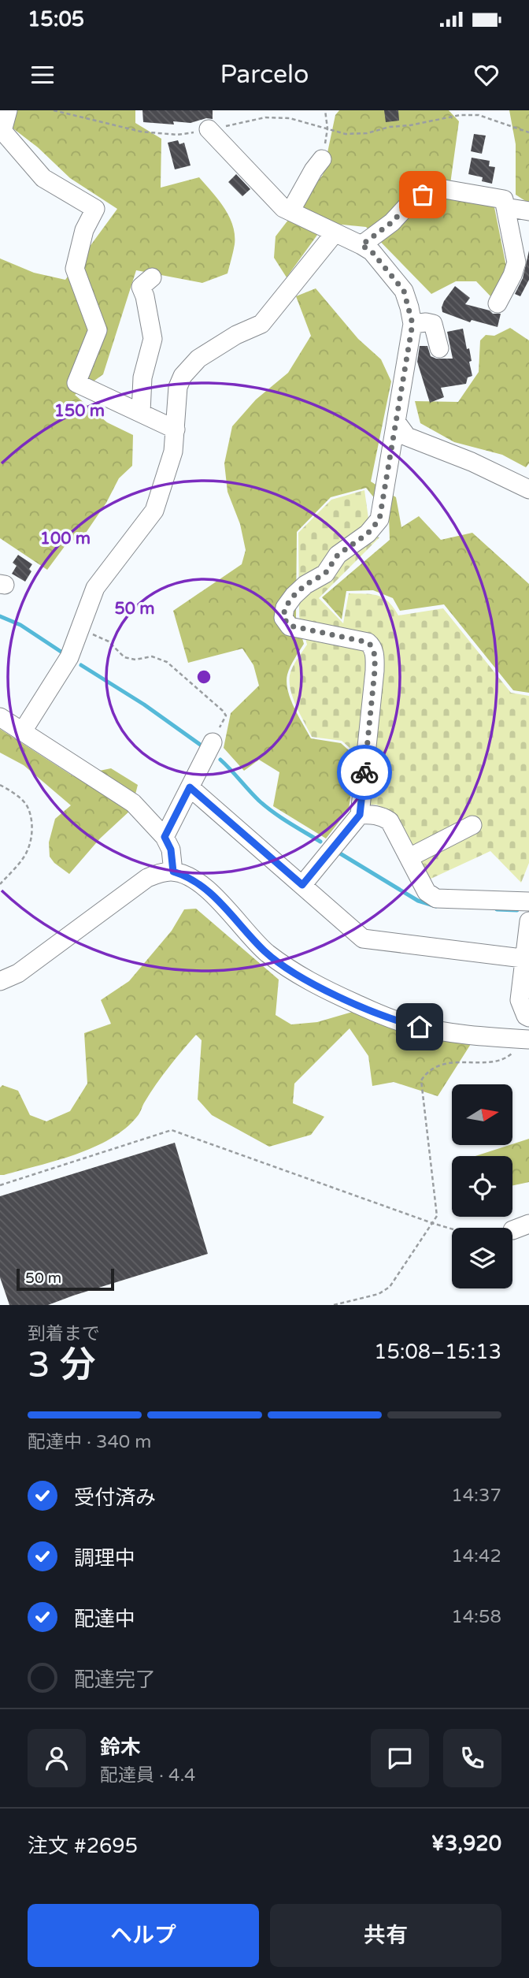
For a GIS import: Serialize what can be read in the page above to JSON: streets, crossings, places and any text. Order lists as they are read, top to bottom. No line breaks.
{"scale_bar":"50 m","north":"right","page":{"status":"15:05","header":"Parcelo","scale":"50 m","heading":["3 分","到着まで","15:08–15:13"],"panel":["鈴木","配達員 · 4.4","注文 #2695","¥3,920"],"bar":"配達中 · 340 m","list":[["受付済み","14:37"],["調理中","14:42"],["配達中","14:58"],"配達完了"],"buttons":["ヘルプ","共有"]},"rings":["150 m","100 m","50 m"]}
